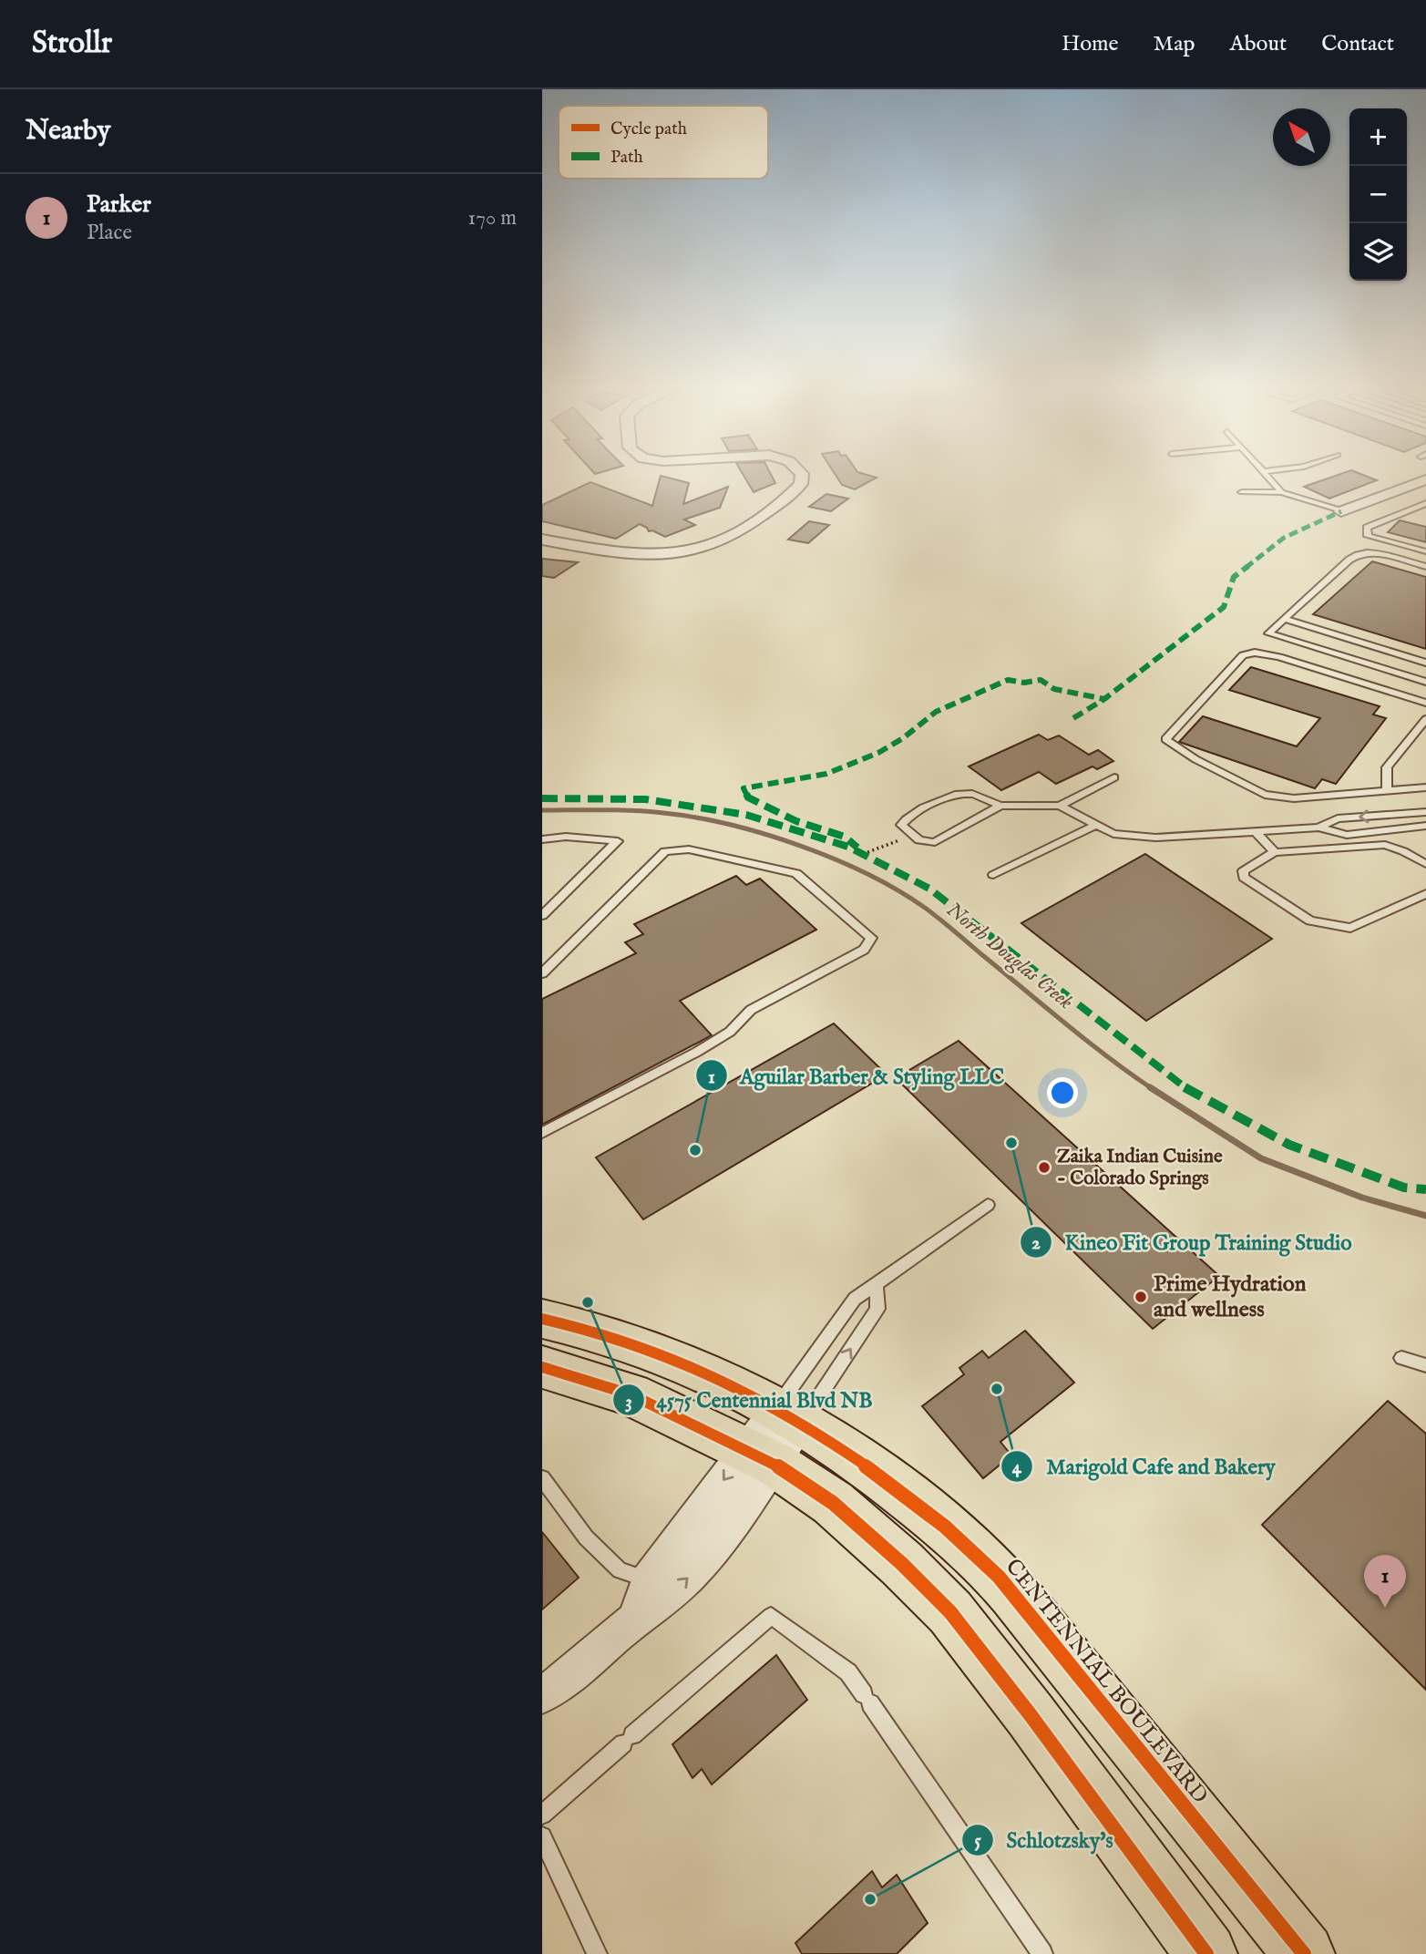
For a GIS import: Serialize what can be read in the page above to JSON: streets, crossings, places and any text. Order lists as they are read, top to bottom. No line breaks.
{"streets":{"main road":["CENTENNIAL BOULEVARD"]},"water":["North Douglas Creek"],"places":["Kineo Fit Group Training Studio","Aguilar Barber & Styling LLC","Zaika Indian Cuisine - Colorado Springs","Prime Hydration and wellness","4575 Centennial Blvd NB","Marigold Cafe and Bakery","Schlotzsky's"],"legend":["Cycle path","Path"],"north":"top left","page":{"header":"Strollr","nav":["Home","Map","About","Contact"],"heading":"Nearby","map_buttons":["+","−"],"list":[{"mark":"1","name":"Parker","note":"Place","value":"170 m"}],"pins":"1"}}
